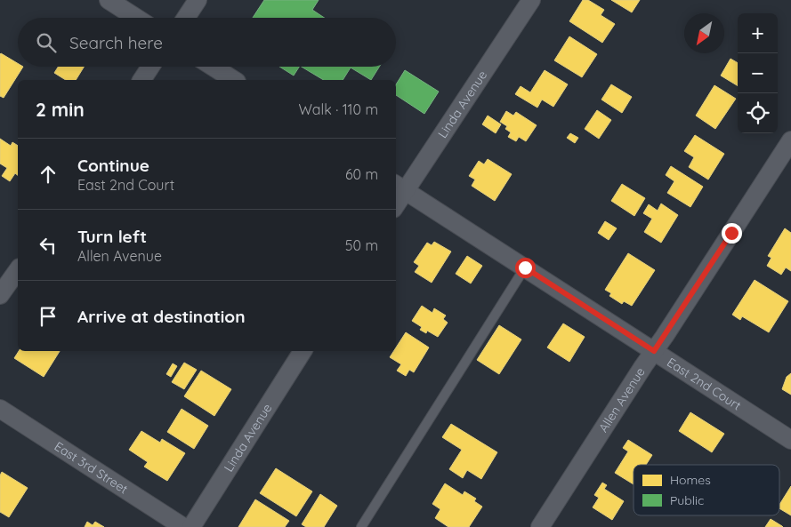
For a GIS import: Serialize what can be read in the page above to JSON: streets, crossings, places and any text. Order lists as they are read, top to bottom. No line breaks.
{"streets":{"street":["Linda Avenue","East 2nd Court","Allen Avenue","East 3rd Street"]},"crossings":[["Linda Avenue","East 2nd Court"],["East 2nd Court","Allen Avenue"]],"legend":["Homes","Public"],"north":"bottom left","page":{"map_buttons":["+","−"],"search":"Search here","heading":["2 min","Walk · 110 m"],"list":[["Continue","East 2nd Court","60 m"],["Turn left","Allen Avenue","50 m"],"Arrive at destination"]}}
